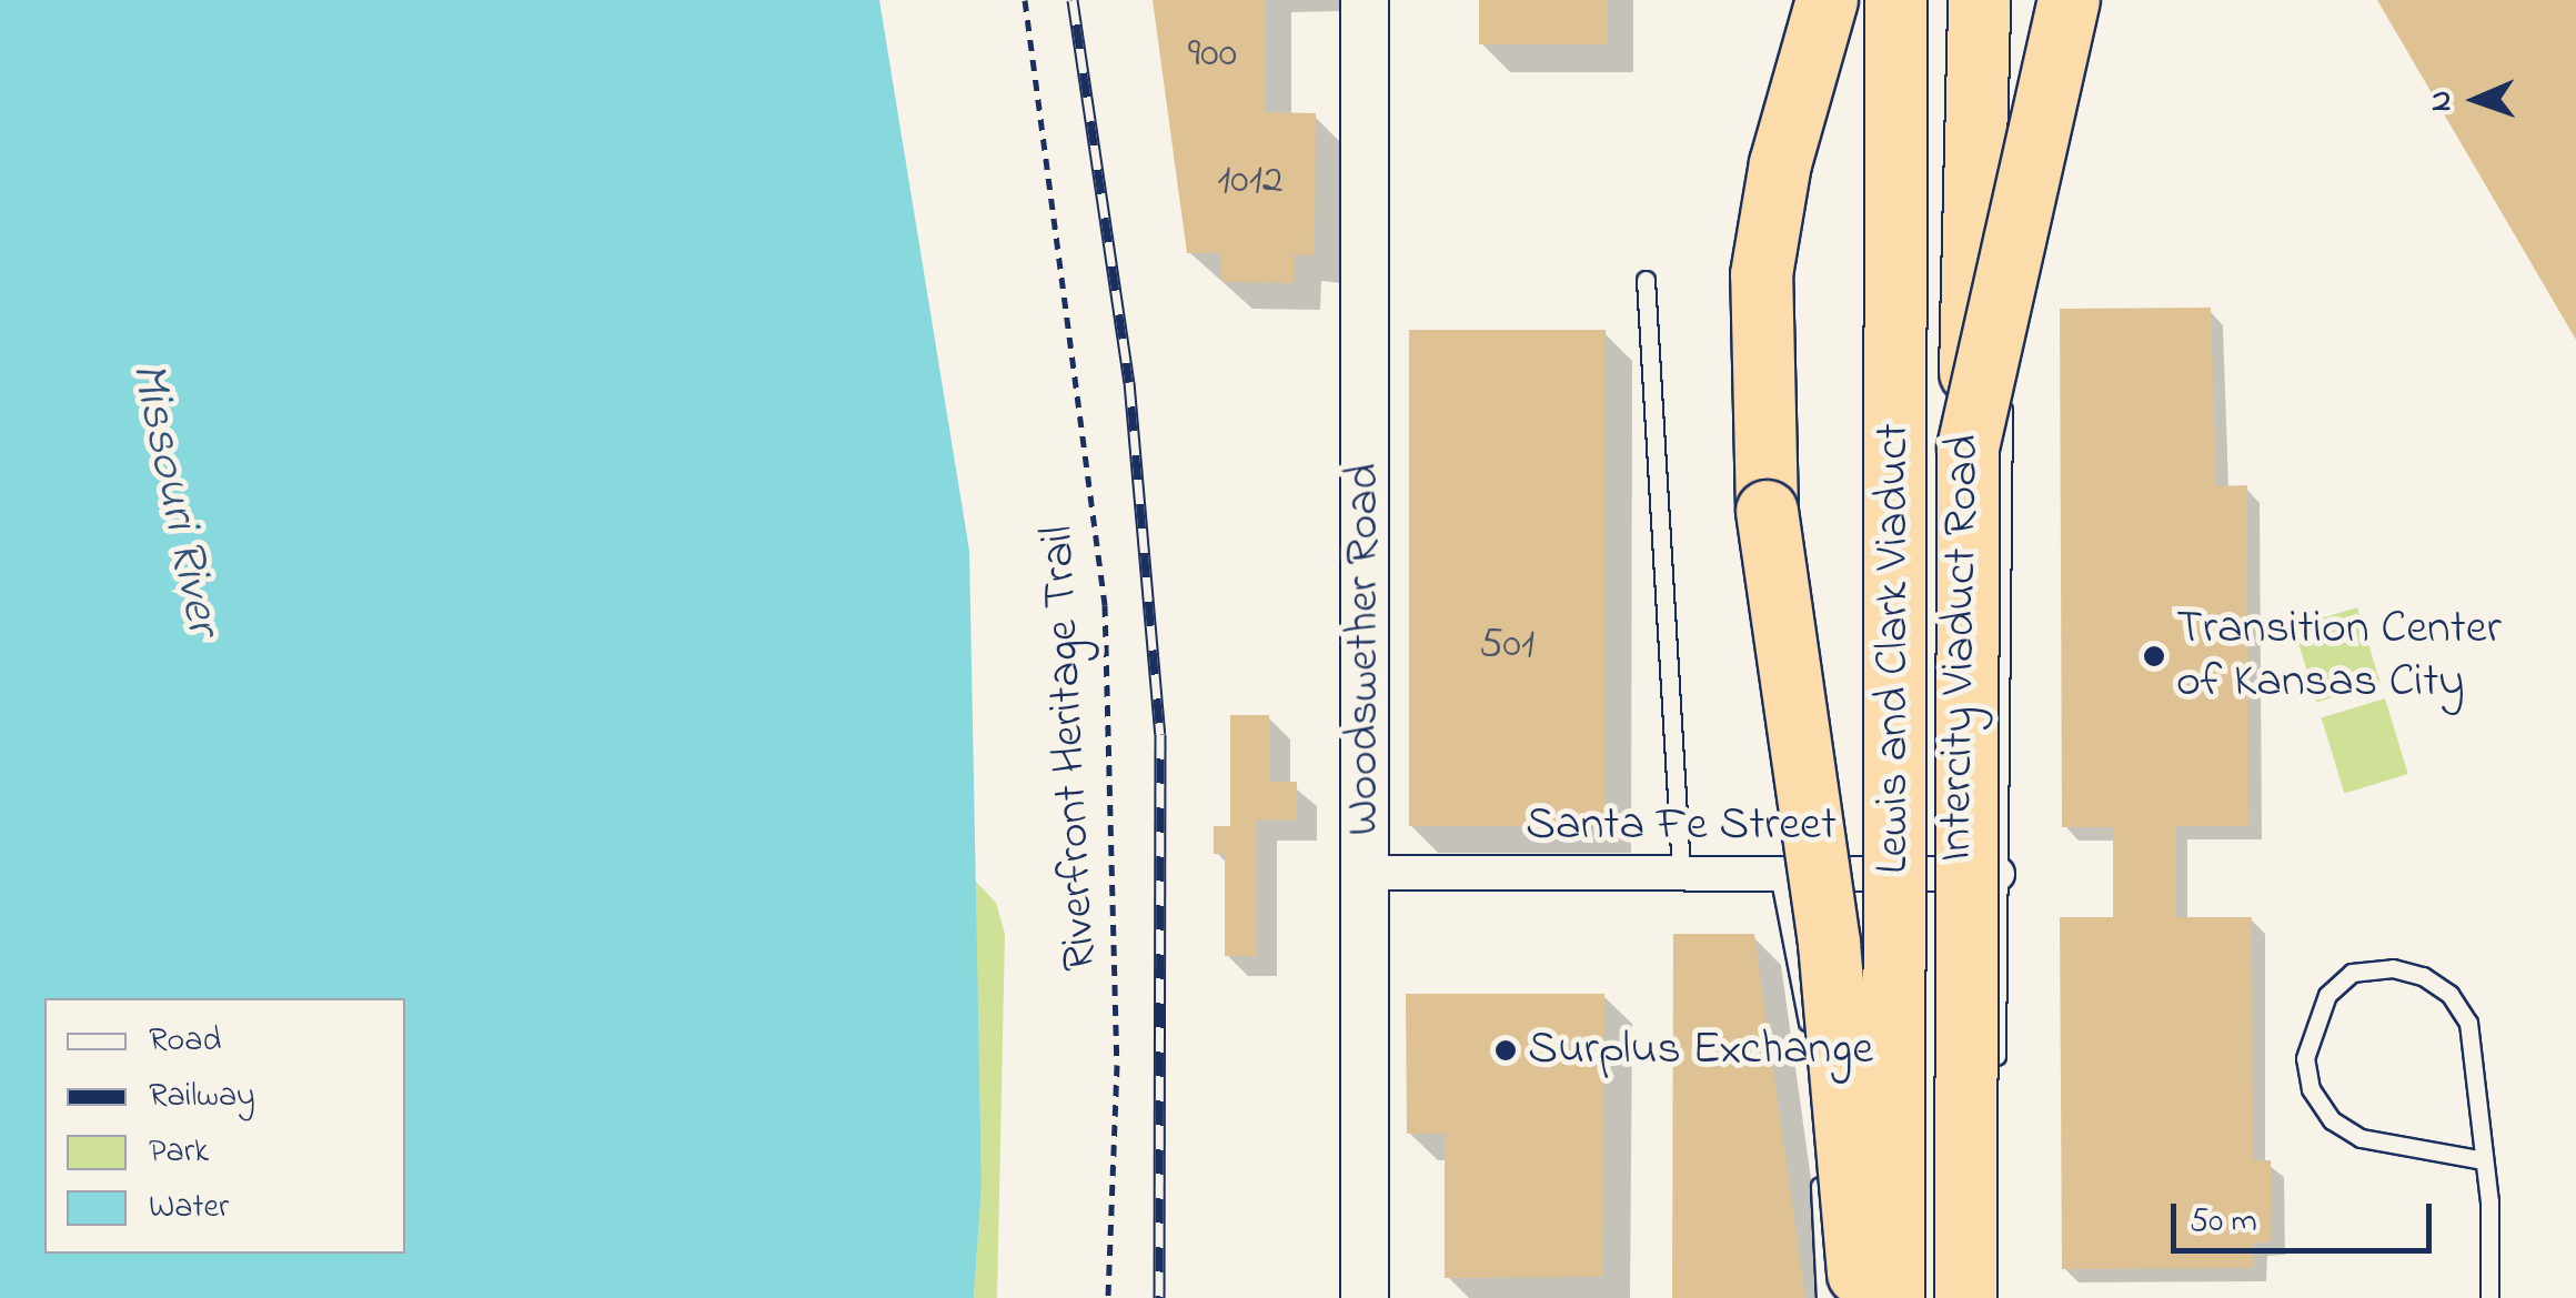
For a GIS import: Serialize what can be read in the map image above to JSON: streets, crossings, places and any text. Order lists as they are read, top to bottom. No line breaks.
{"streets":{"highway":["Lewis and Clark Viaduct"],"street":["Woodswether Road","Santa Fe Street"],"lane":["Intercity Viaduct Road"],"path":["Riverfront Heritage Trail"]},"crossings":[["Intercity Viaduct Road","Santa Fe Street"],["Woodswether Road","Santa Fe Street"]],"water":["Missouri River"],"places":["Transition Center of Kansas City","Surplus Exchange"],"house_numbers":["900","1012","501"],"legend":["Road","Railway","Park","Water"],"scale_bar":"50 m","north":"left"}
